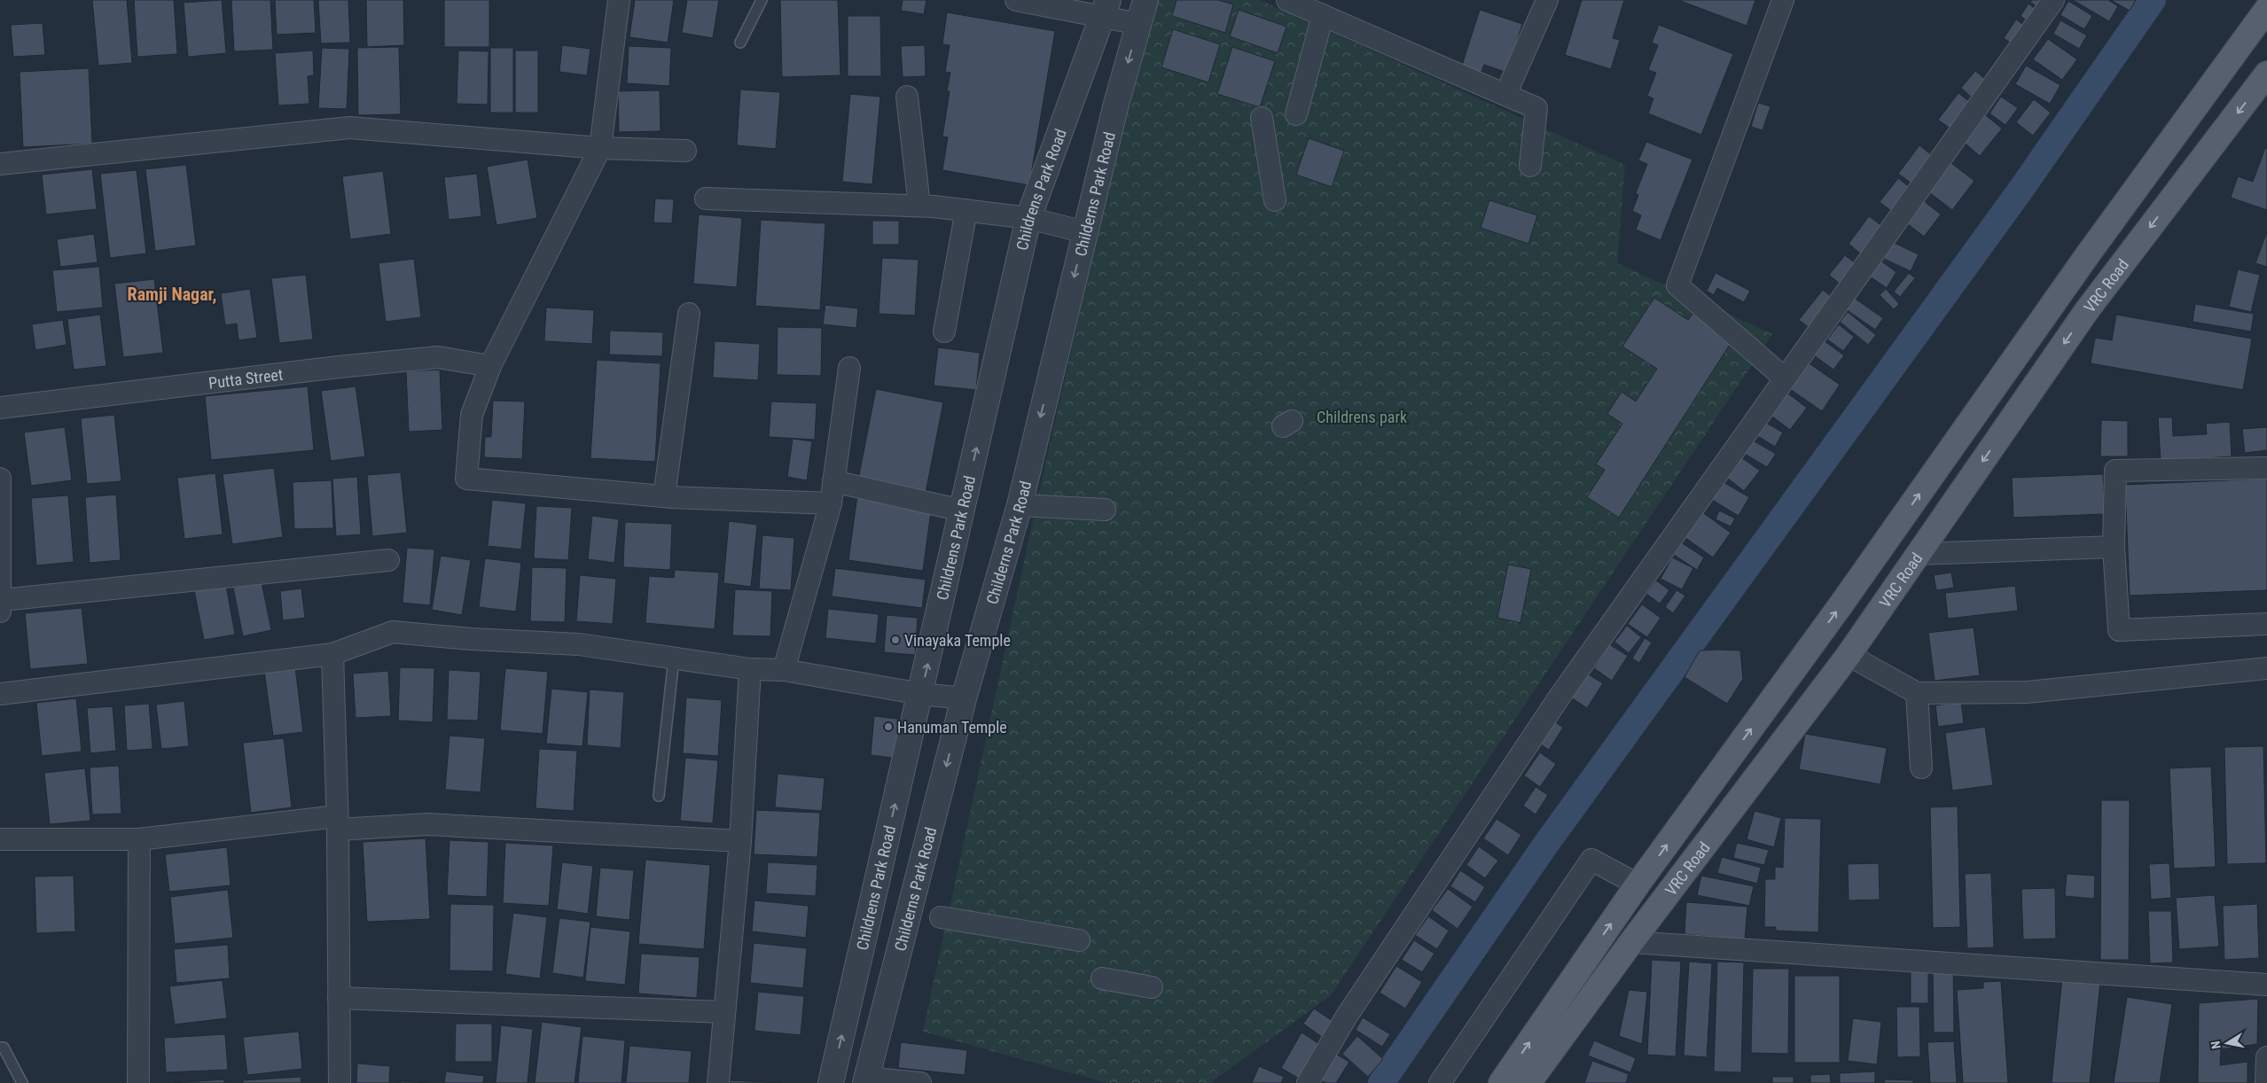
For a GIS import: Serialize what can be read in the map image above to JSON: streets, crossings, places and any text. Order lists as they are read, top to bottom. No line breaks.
{"streets":{"main road":["VRC Road"],"street":["Childrens Park Road","Childerns Park Road","Putta Street"]},"districts":["Ramji Nagar,"],"parks":["Childrens park"],"places":["Vinayaka Temple","Hanuman Temple"],"north":"left"}
